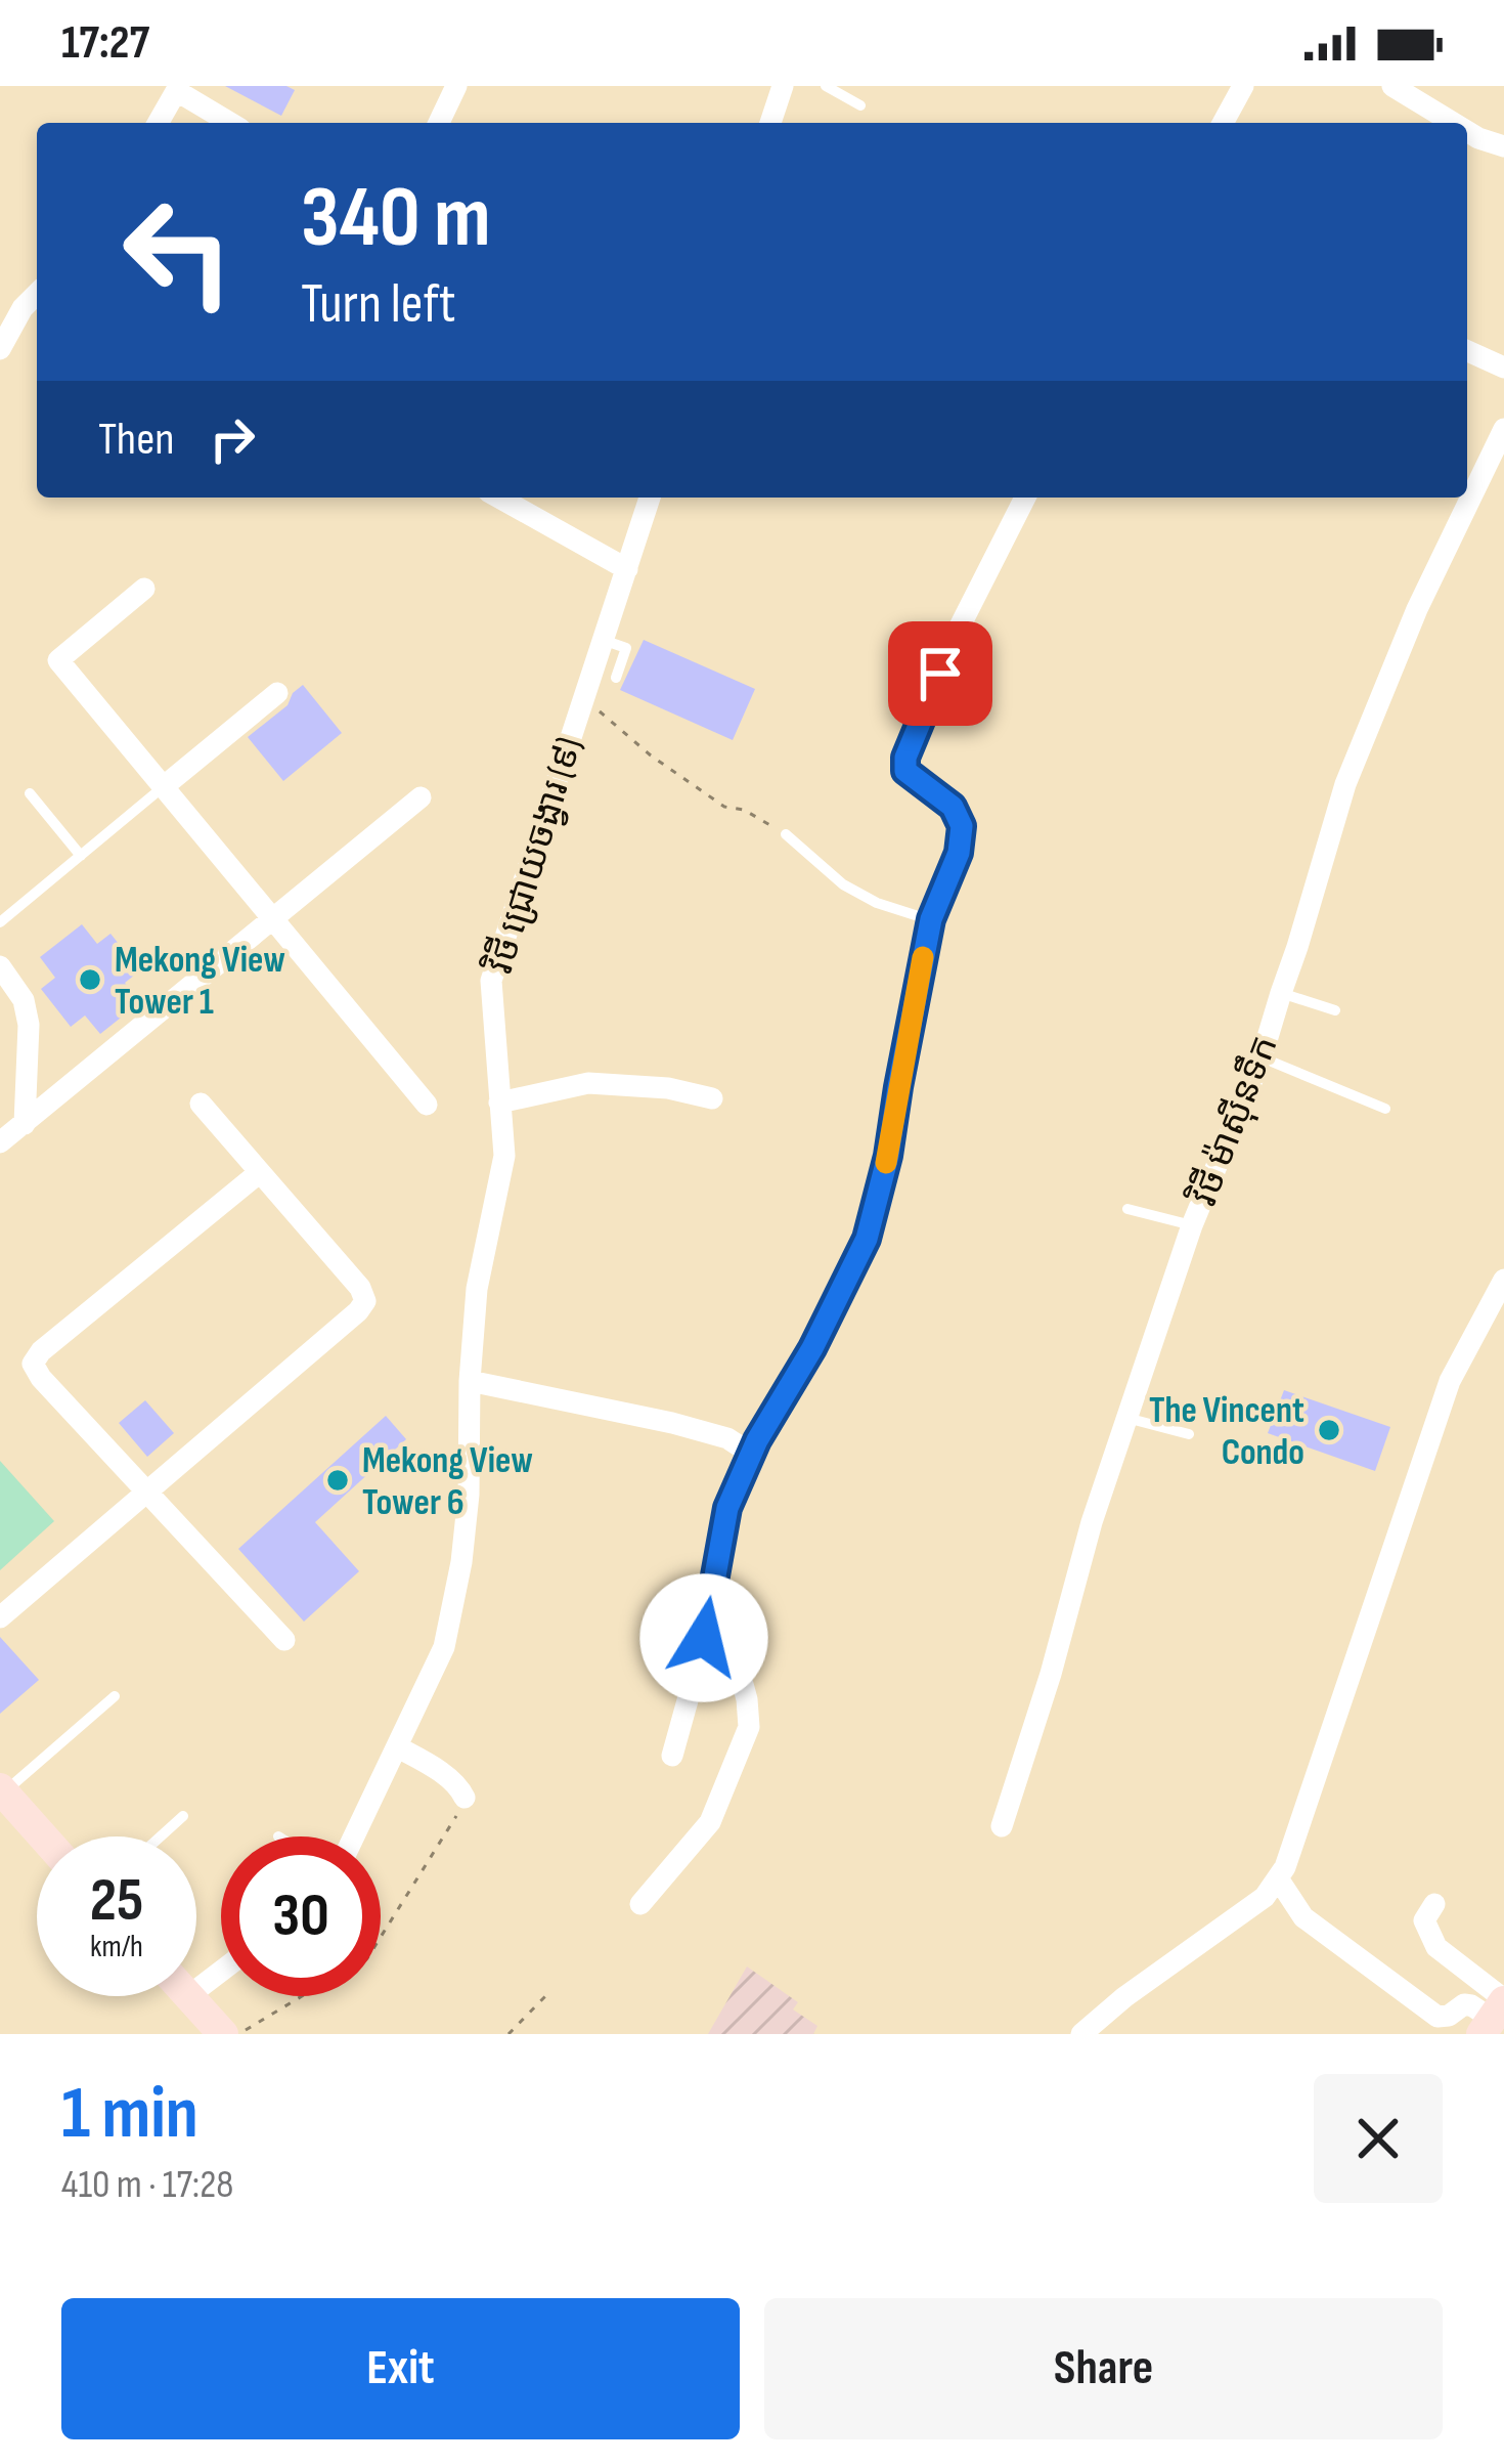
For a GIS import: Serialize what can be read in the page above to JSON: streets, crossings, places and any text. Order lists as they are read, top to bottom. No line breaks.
{"streets":{"street":["វិថី ជ្រោយចង្វារ (៩)","វិថី ម៉ាស៊ីនទឹក"]},"places":["Mekong View Tower 1","The Vincent Condo","Mekong View Tower 6"],"page":{"status":"17:27","turn":["340 m","Turn left"],"then":"Then","speed":"25 km/h","limit":"30","heading":["1 min","410 m · 17:28"],"buttons":["Exit","Share"]}}
